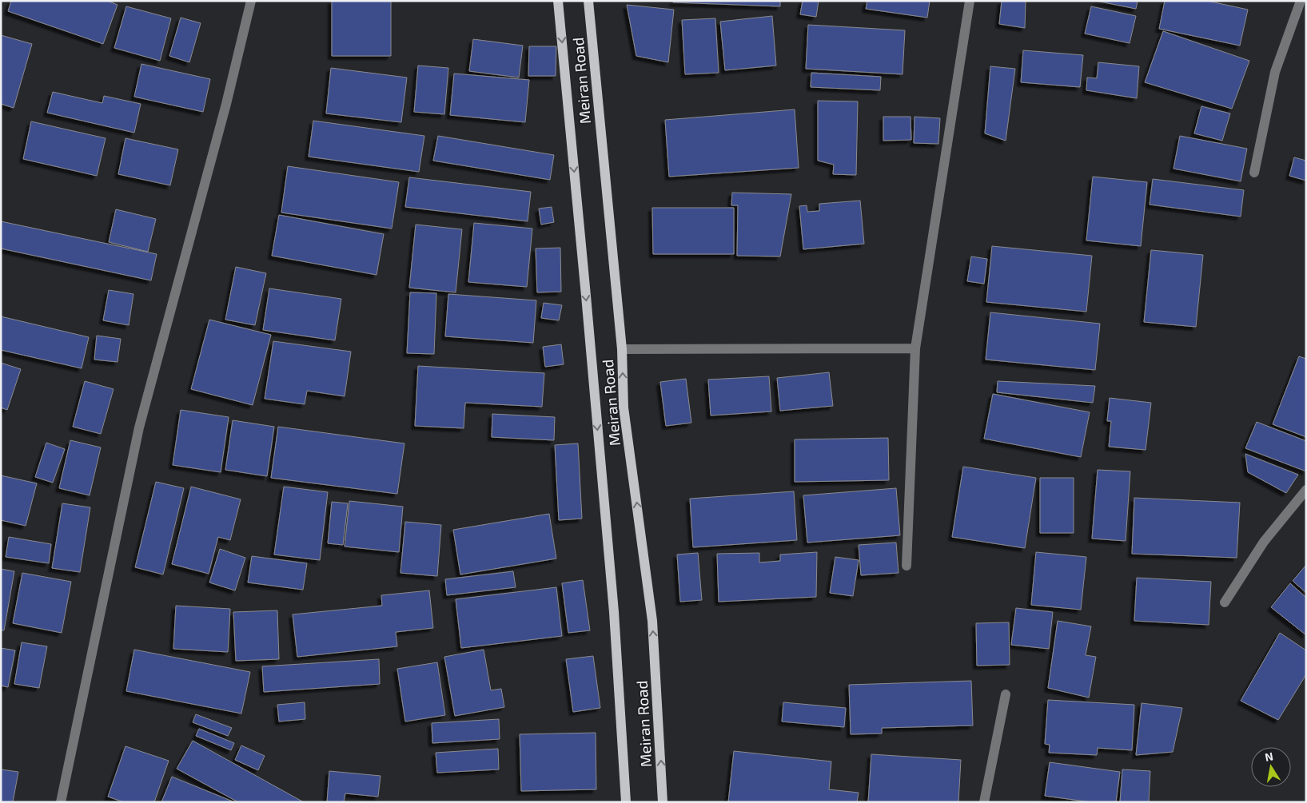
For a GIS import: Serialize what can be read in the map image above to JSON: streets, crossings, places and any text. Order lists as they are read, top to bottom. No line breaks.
{"streets":{"main road":["Meiran Road"]},"north":"top"}
